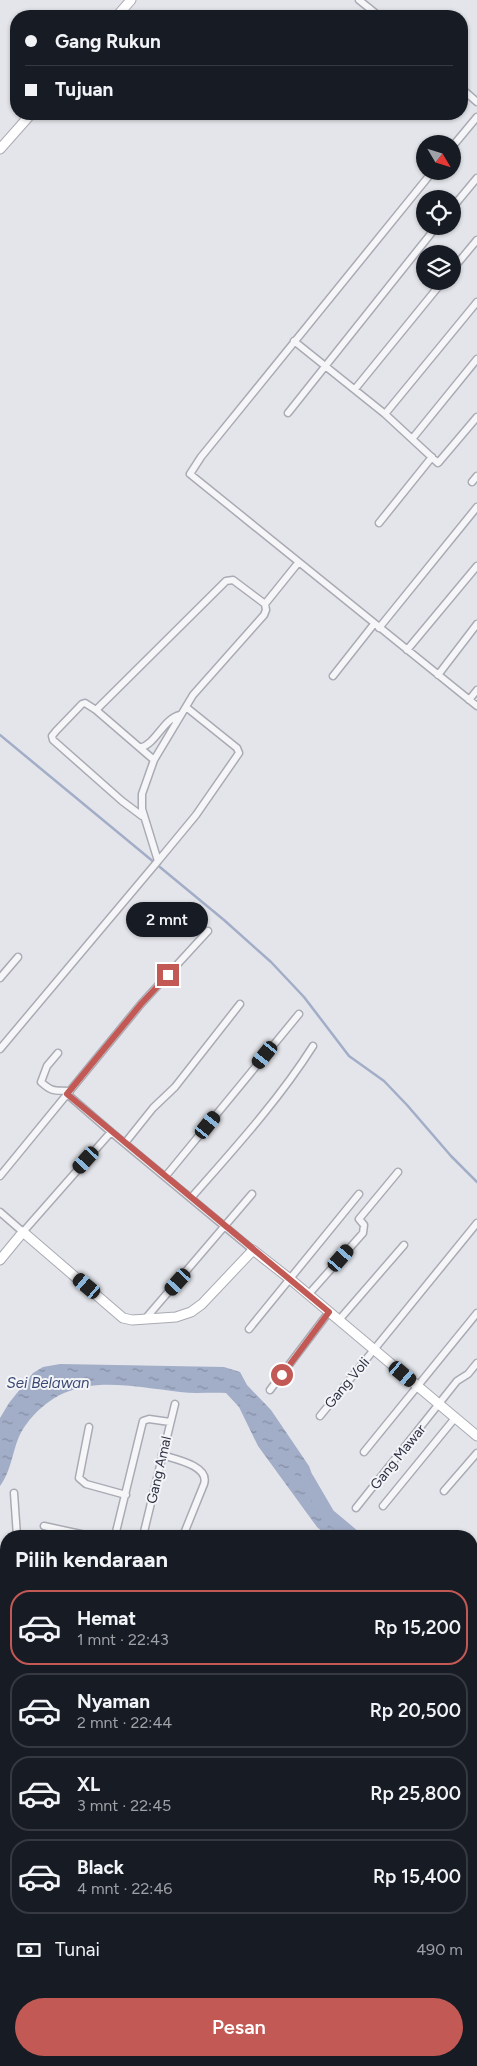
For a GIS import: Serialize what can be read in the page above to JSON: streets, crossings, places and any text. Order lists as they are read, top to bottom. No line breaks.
{"streets":{"street":["Gang Voli","Gang Mawar","Gang Amal"]},"water":["Sei Belawan"],"north":"bottom right","page":{"banner":["Gang Rukun","Tujuan"],"bubble":"2 mnt","heading":"Pilih kendaraan","list":[{"name":"Hemat","note":"1 mnt · 22:43","value":"Rp 15,200"},{"name":"Nyaman","note":"2 mnt · 22:44","value":"Rp 20,500"},{"name":"XL","note":"3 mnt · 22:45","value":"Rp 25,800"},{"name":"Black","note":"4 mnt · 22:46","value":"Rp 15,400"}],"pay":["Tunai","490 m"],"buttons":"Pesan"}}
